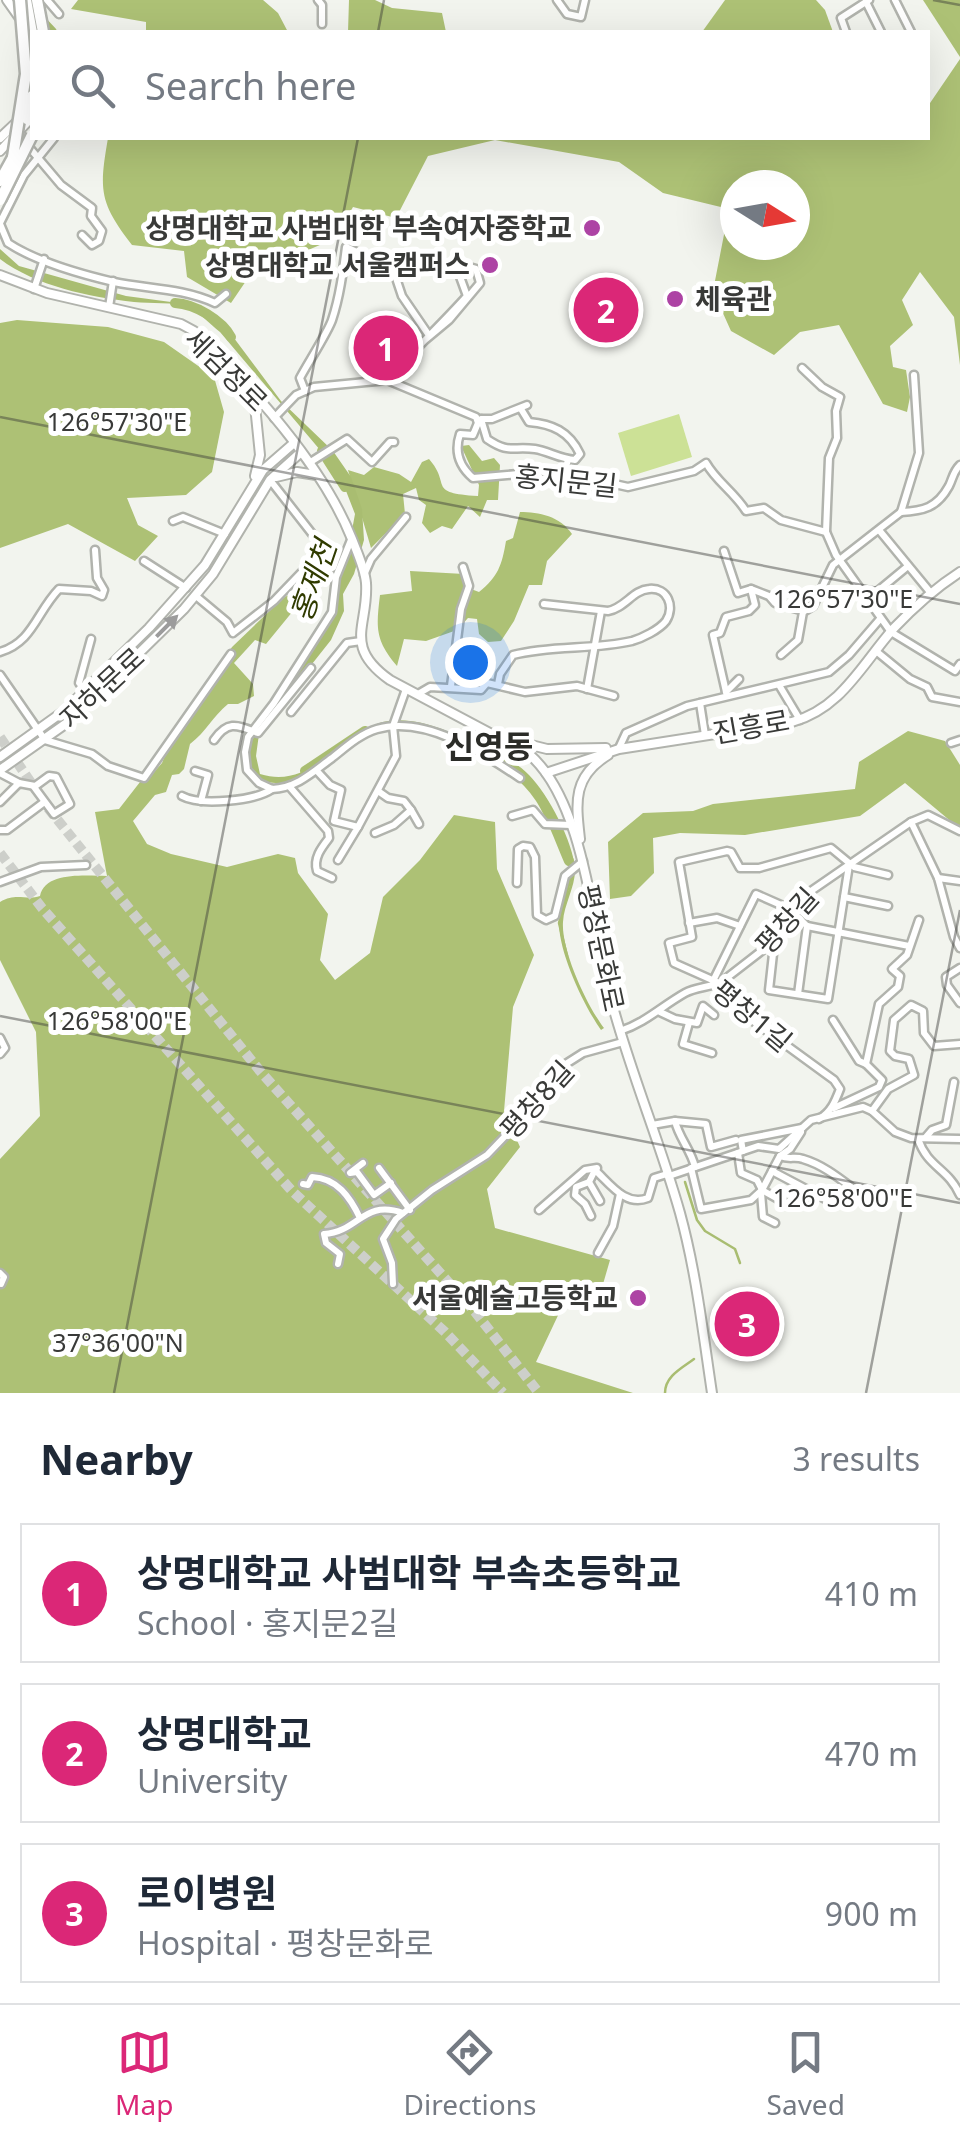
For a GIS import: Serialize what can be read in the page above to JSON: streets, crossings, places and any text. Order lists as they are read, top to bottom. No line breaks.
{"streets":{"main road":["세검정로","자하문로","진흥로","평창문화로"],"street":["홍지문길","평창길","평창1길","평창8길"]},"crossings":[["세검정로","자하문로"],["진흥로","평창문화로"],["평창길","평창문화로"],["평창길","평창1길"],["평창문화로","평창8길"]],"districts":["신영동"],"water":["홍제천"],"places":["상명대학교 사범대학 부속여자중학교","상명대학교 서울캠퍼스","체육관","서울예술고등학교"],"north":"right","page":{"search":"Search here","pins":["2","1","3"],"heading":["Nearby","3 results"],"list":[{"mark":"1","name":"상명대학교 사범대학 부속초등학교","note":"School · 홍지문2길","value":"410 m"},{"mark":"2","name":"상명대학교","note":"University","value":"470 m"},{"mark":"3","name":"로이병원","note":"Hospital · 평창문화로","value":"900 m"}],"nav":["Map","Directions","Saved"]},"coordinates":["126°57'30\"E","126°58'00\"E","37°36'00\"N"]}
